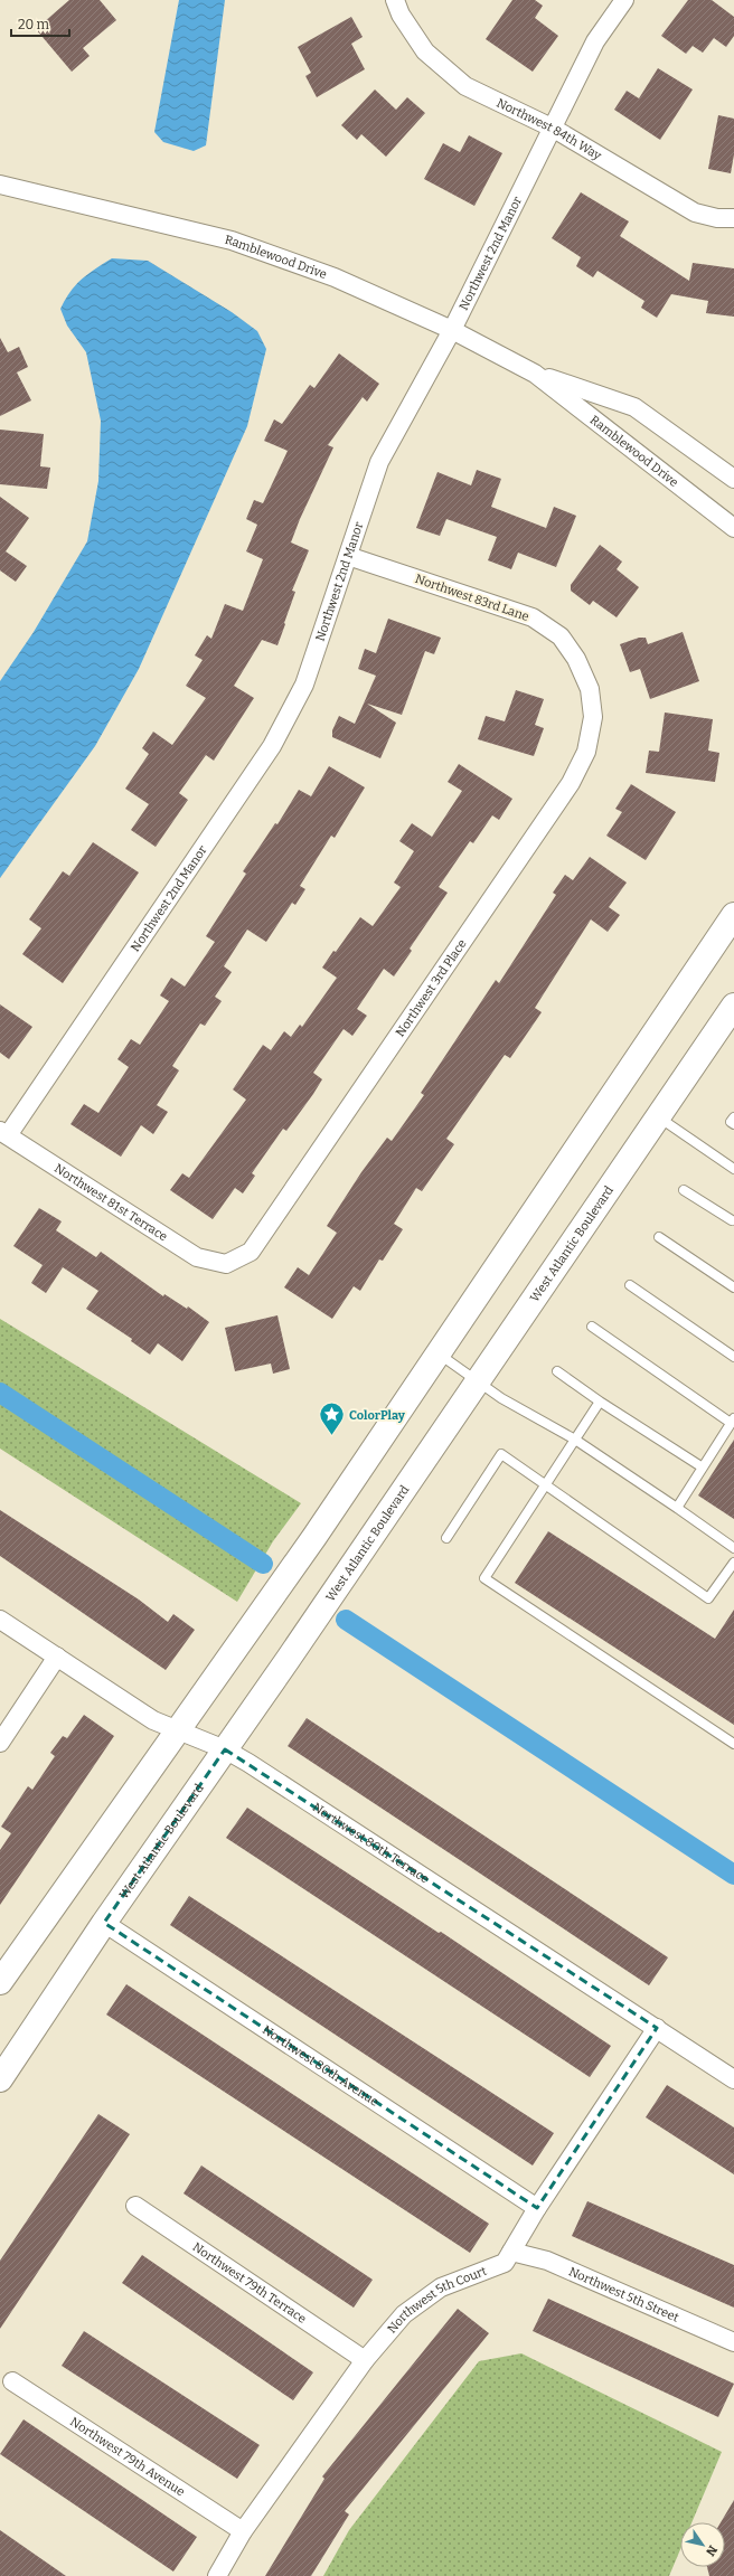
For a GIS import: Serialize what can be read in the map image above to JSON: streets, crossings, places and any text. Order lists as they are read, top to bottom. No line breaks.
{"streets":{"main road":["West Atlantic Boulevard"],"street":["Northwest 84th Way","Northwest 2nd Manor","Ramblewood Drive","Northwest 83rd Lane","Northwest 3rd Place","Northwest 81st Terrace","Northwest 80th Terrace","Northwest 80th Avenue","Northwest 79th Terrace","Northwest 5th Street","Northwest 5th Court","Northwest 79th Avenue"]},"crossings":[["Northwest 84th Way","Northwest 2nd Manor"],["Northwest 2nd Manor","Ramblewood Drive"],["Northwest 2nd Manor","Northwest 83rd Lane"],["Northwest 2nd Manor","Northwest 81st Terrace"],["Northwest 83rd Lane","Northwest 3rd Place"],["Northwest 3rd Place","Northwest 81st Terrace"],["West Atlantic Boulevard","Northwest 80th Terrace"],["West Atlantic Boulevard","Northwest 80th Avenue"],["Northwest 80th Terrace","Northwest 5th Court"],["Northwest 80th Avenue","Northwest 5th Court"],["Northwest 79th Terrace","Northwest 5th Court"],["Northwest 5th Street","Northwest 5th Court"],["Northwest 5th Court","Northwest 79th Avenue"]],"places":{"place":["ColorPlay"]},"scale_bar":"20 m","north":"bottom right"}
